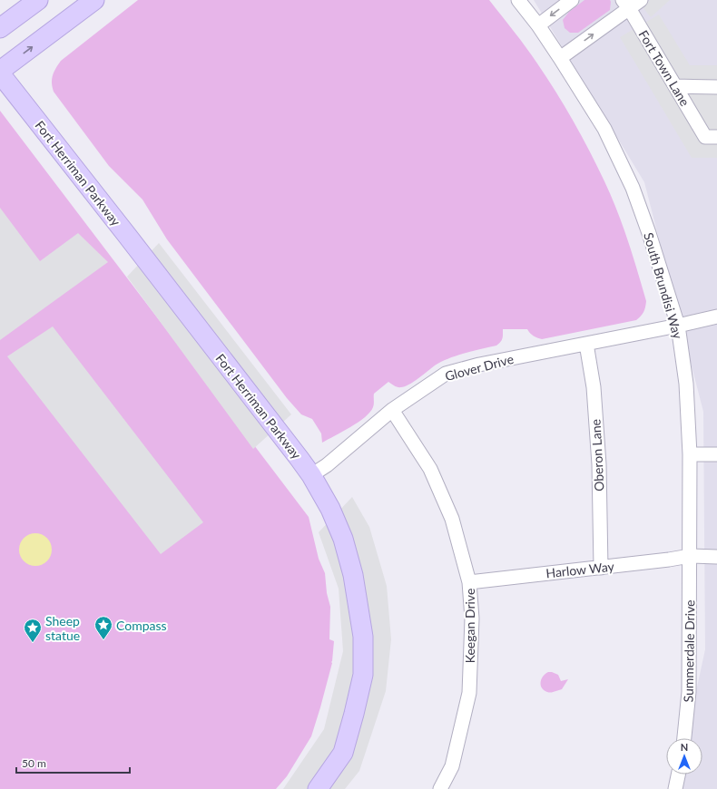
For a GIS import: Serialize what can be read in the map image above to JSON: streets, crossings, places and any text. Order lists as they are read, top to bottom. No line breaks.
{"streets":{"street":["Fort Town Lane","Fort Herriman Parkway","South Brundisi Way","Glover Drive","Oberon Lane","Harlow Way","Keegan Drive","Summerdale Drive"]},"crossings":[["Fort Herriman Parkway","Glover Drive"],["South Brundisi Way","Glover Drive"],["South Brundisi Way","Harlow Way"],["South Brundisi Way","Summerdale Drive"],["Glover Drive","Oberon Lane"],["Glover Drive","Keegan Drive"],["Oberon Lane","Harlow Way"],["Harlow Way","Keegan Drive"],["Harlow Way","Summerdale Drive"]],"places":{"place":["Compass","Sheep statue"]},"scale_bar":"50 m","north":"top"}
